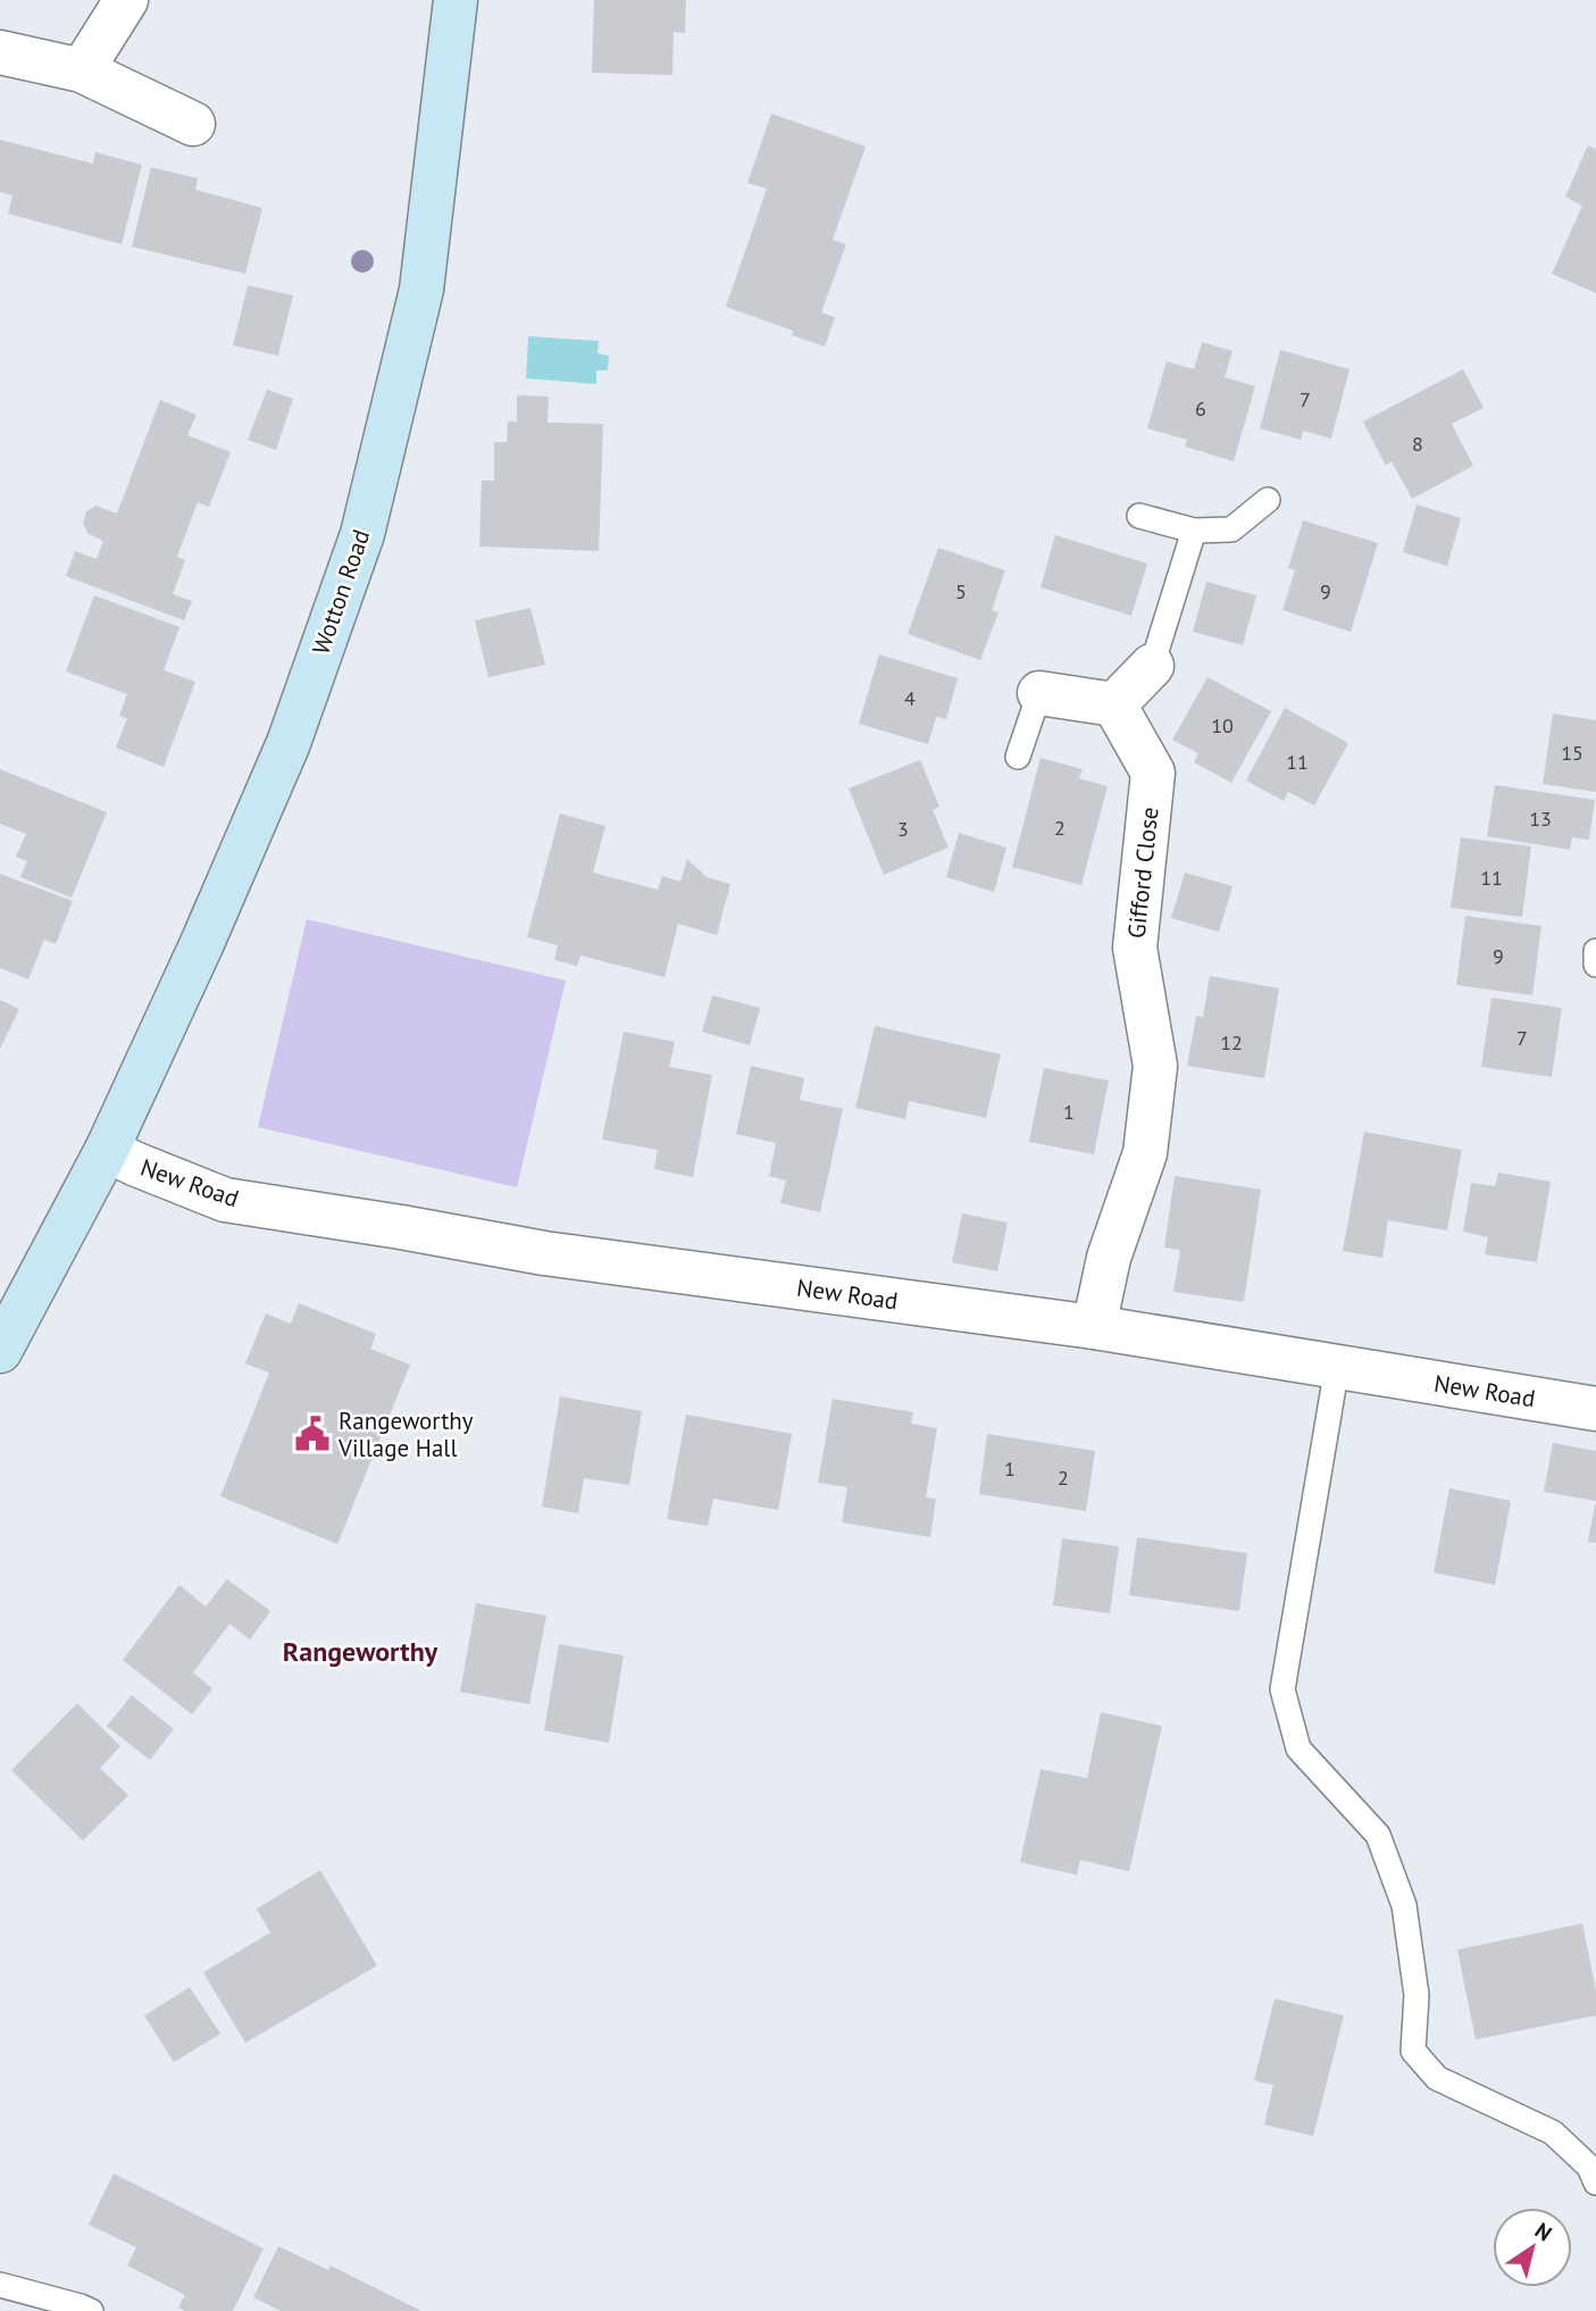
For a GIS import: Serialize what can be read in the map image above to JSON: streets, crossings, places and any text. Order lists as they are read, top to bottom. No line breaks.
{"streets":{"main road":["Wotton Road"],"street":["Gifford Close","New Road"]},"crossings":[["Wotton Road","New Road"],["Gifford Close","New Road"]],"districts":["Rangeworthy"],"places":{"public building":["Rangeworthy Village Hall"]},"house_numbers":["7","6","8","5","9","4","10","15","11","13","2","3","11","9","7","12","1","1","2"],"north":"top right"}
